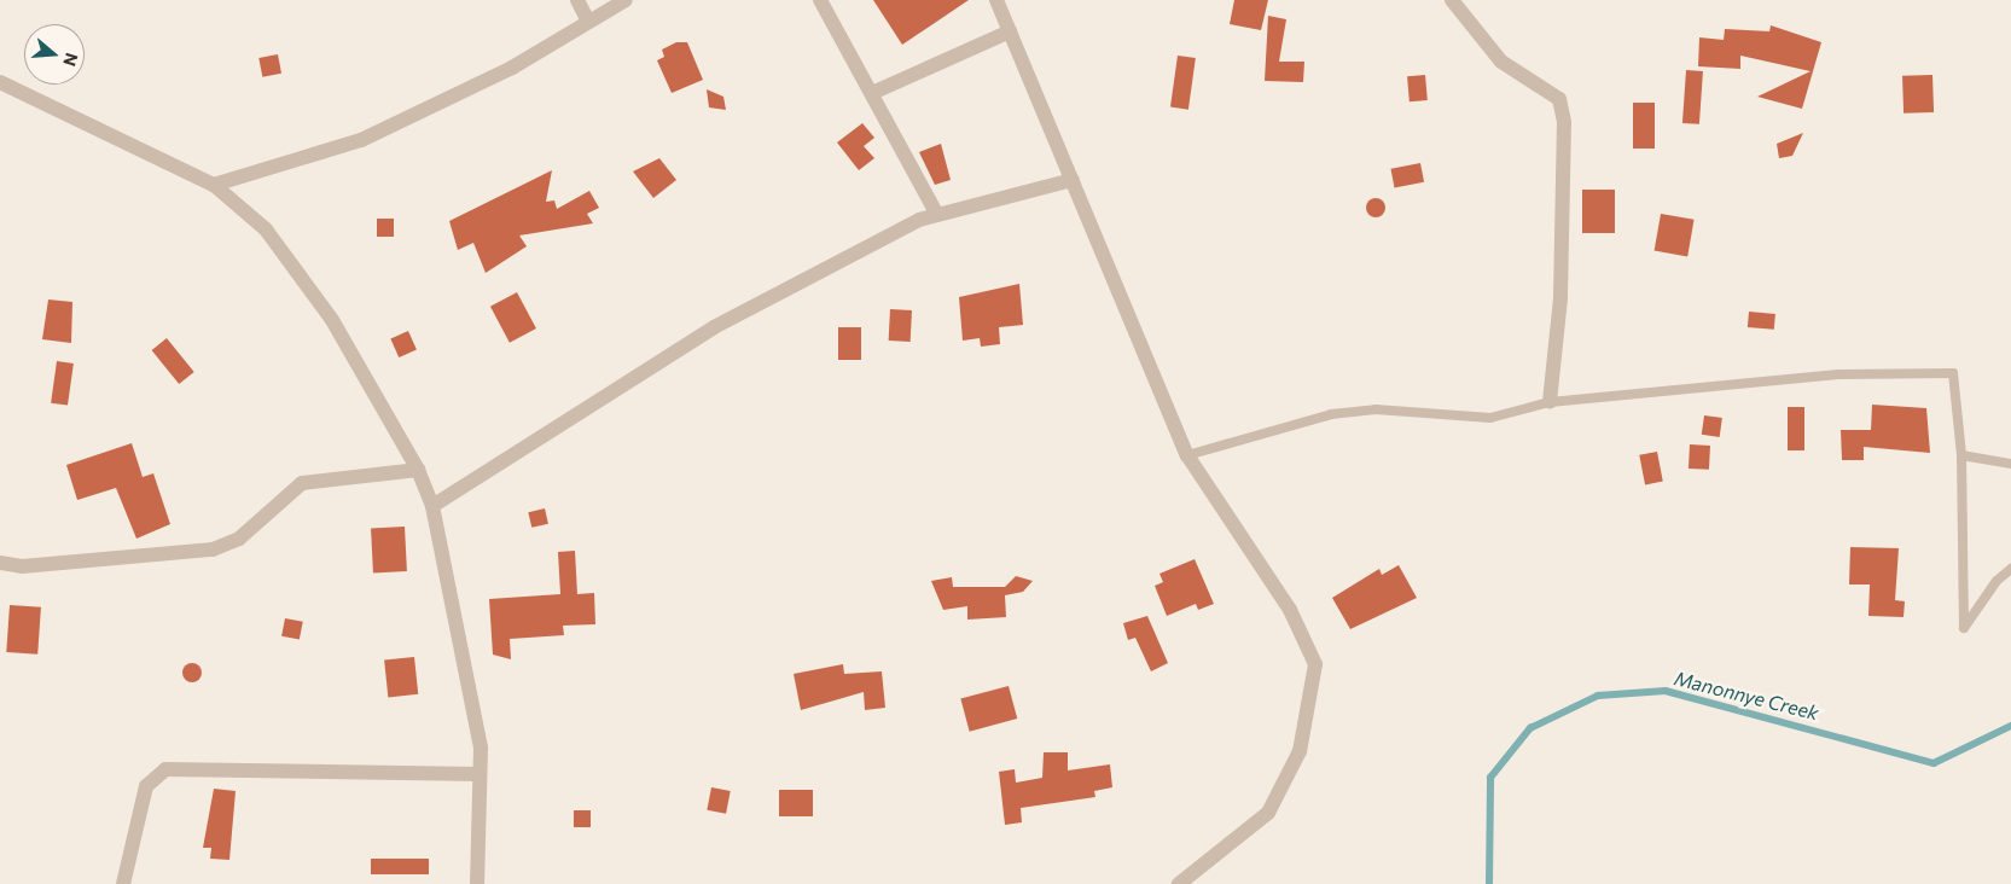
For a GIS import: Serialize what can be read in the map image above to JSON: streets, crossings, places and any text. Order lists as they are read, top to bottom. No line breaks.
{"water":["Manonnye Creek"],"north":"right"}
